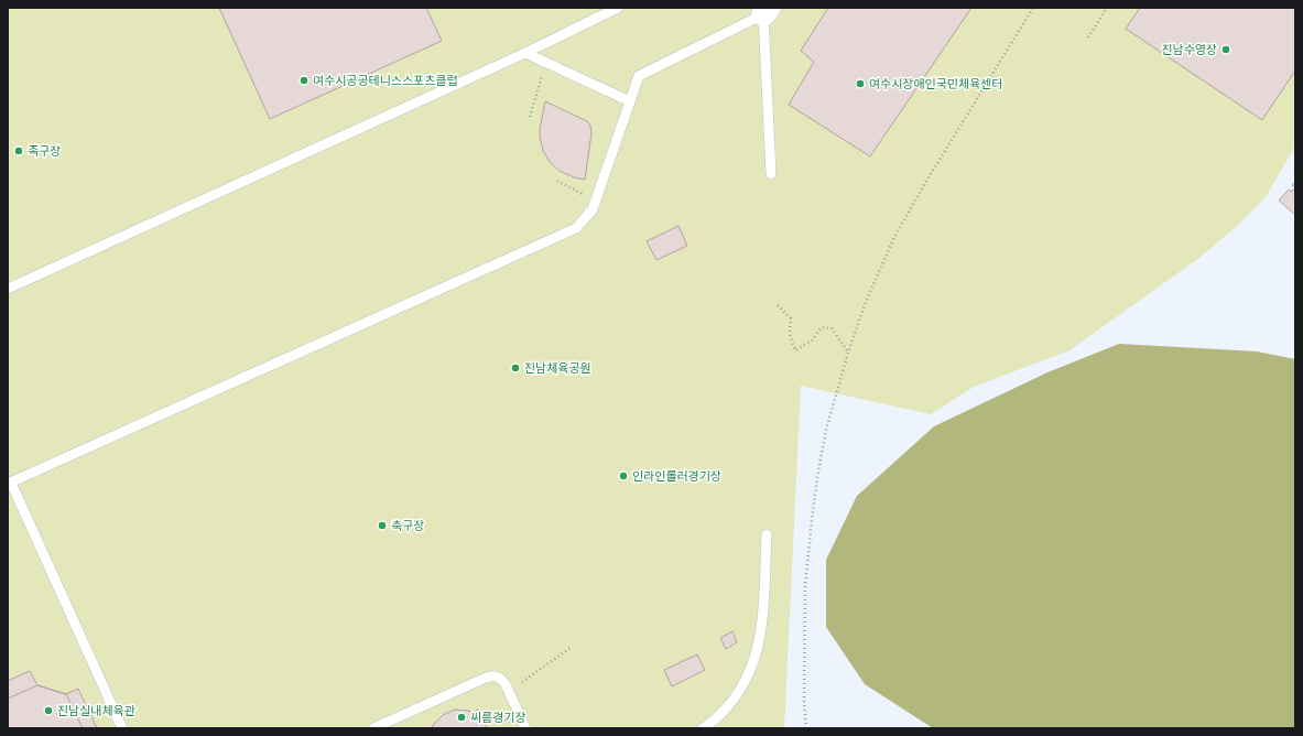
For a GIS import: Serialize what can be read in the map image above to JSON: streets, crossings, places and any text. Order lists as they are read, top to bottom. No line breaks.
{"places":["진남수영장","여수시공공테니스스포츠클럽","여수시장애인국민체육센터","족구장","진남체육공원","인라인롤러경기장","축구장","진남실내체육관","씨름경기장"]}
